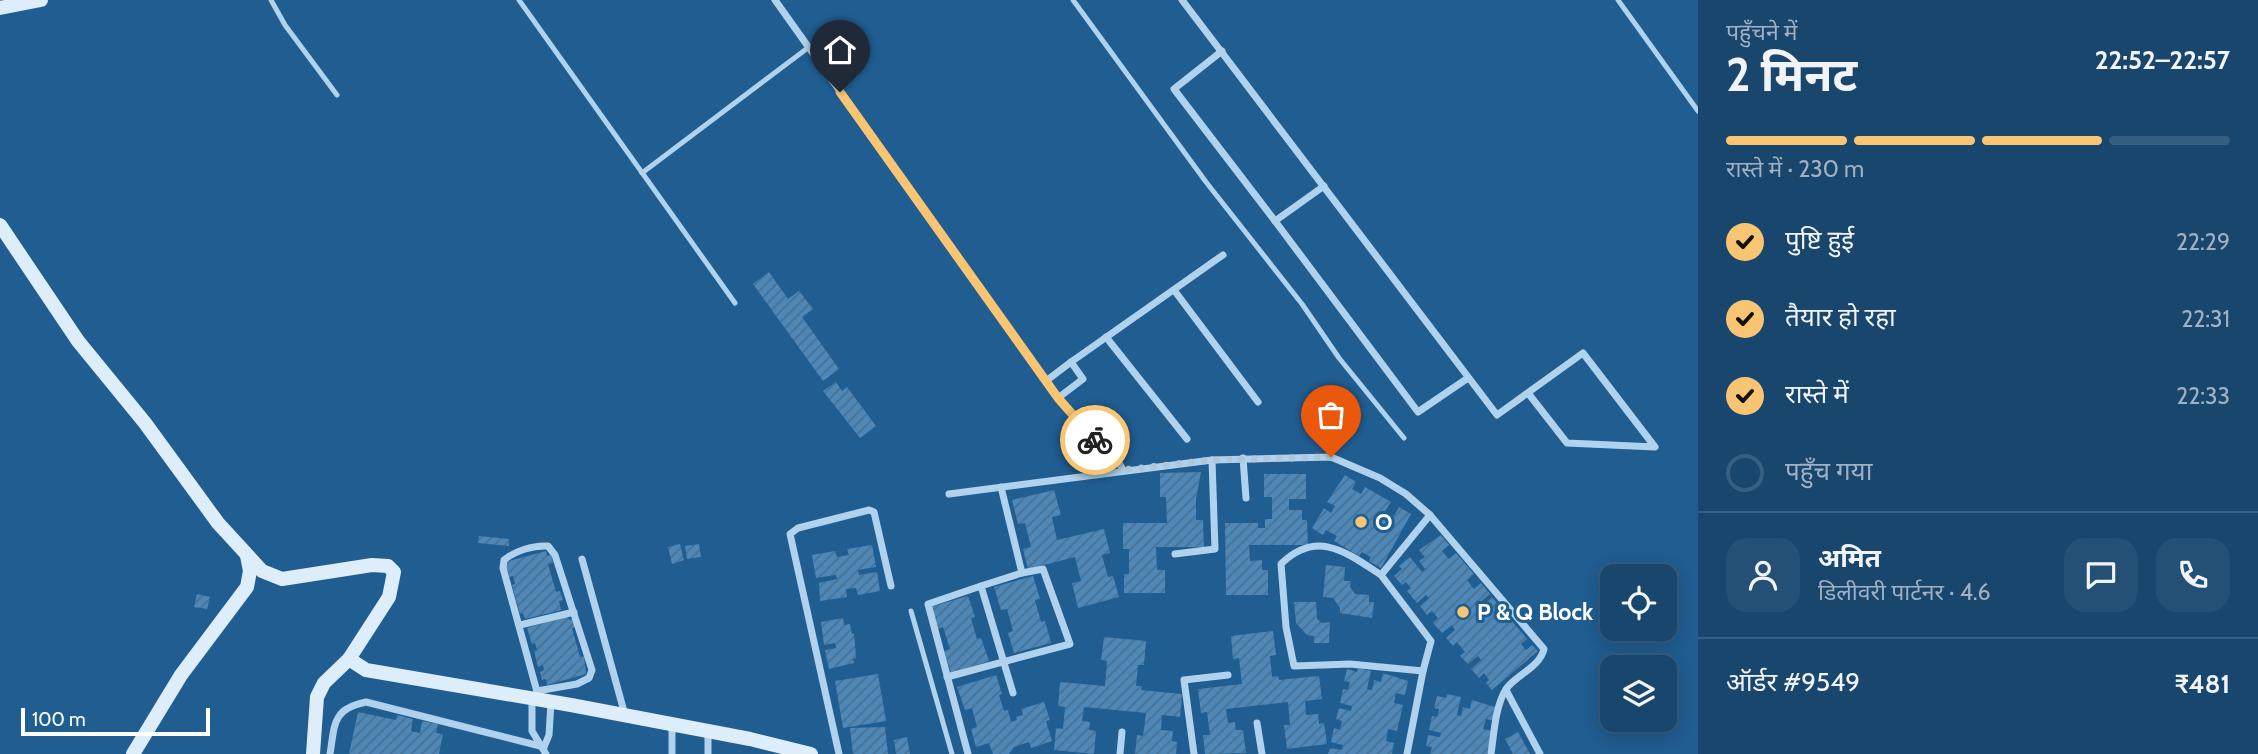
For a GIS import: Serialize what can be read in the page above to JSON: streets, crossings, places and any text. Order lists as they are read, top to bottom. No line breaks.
{"places":["O","P & Q Block"],"scale_bar":"100 m","page":{"heading":["2 मिनट","पहुँचने में","22:52–22:57"],"panel":["अमित","डिलीवरी पार्टनर · 4.6","ऑर्डर #9549","₹481"],"bar":"रास्ते में · 230 m","list":[["पुष्टि हुई","22:29"],["तैयार हो रहा","22:31"],["रास्ते में","22:33"],"पहुँच गया"],"scale":"100 m"}}
